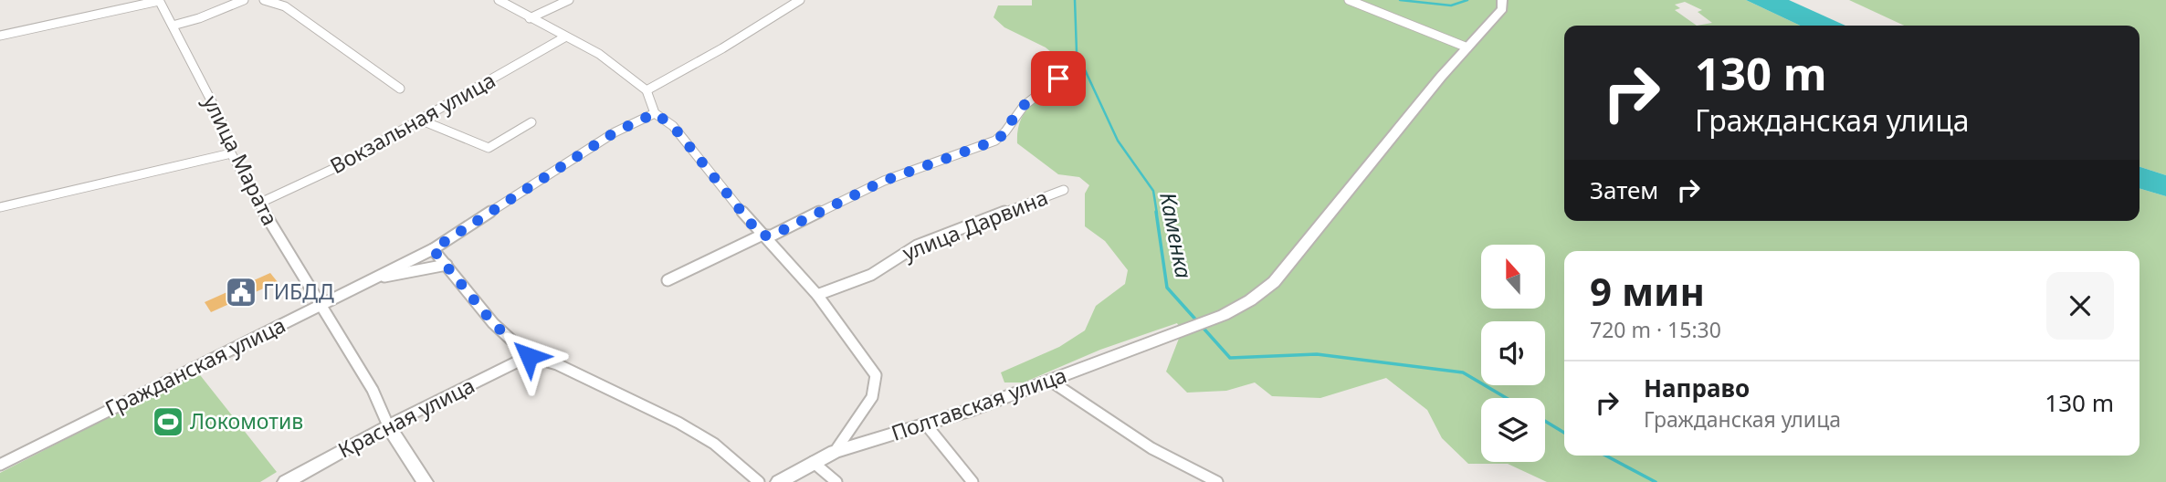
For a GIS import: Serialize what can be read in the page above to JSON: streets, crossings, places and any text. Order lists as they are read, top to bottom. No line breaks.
{"streets":{"street":["Вокзальная улица","улица Марата","улица Дарвина","Гражданская улица","Полтавская улица","Красная улица"]},"crossings":[["Вокзальная улица","улица Марата"],["улица Марата","Гражданская улица"],["улица Марата","Красная улица"]],"water":["Каменка"],"places":{"public building":["ГИБДД"],"sports":["Локомотив"]},"north":"top","page":{"turn":["130 m","Гражданская улица"],"then":"Затем","heading":["9 мин","720 m · 15:30"],"list":[{"name":"Направо","note":"Гражданская улица","value":"130 m"}]}}
